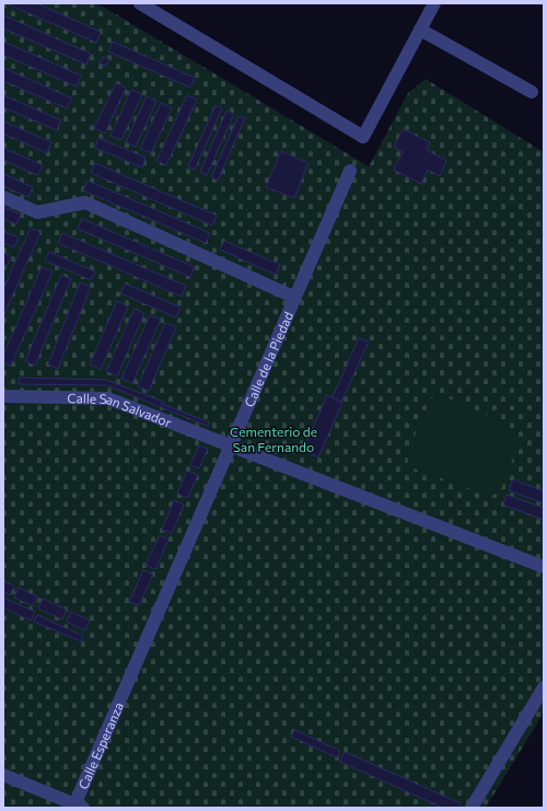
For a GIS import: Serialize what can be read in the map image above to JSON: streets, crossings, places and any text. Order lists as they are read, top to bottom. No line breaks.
{"streets":{"street":["Calle de la Piedad","Calle San Salvador","Calle Esperanza"]},"crossings":[["Calle de la Piedad","Calle San Salvador"],["Calle de la Piedad","Calle Esperanza"]],"parks":["Cementerio de San Fernando"]}
